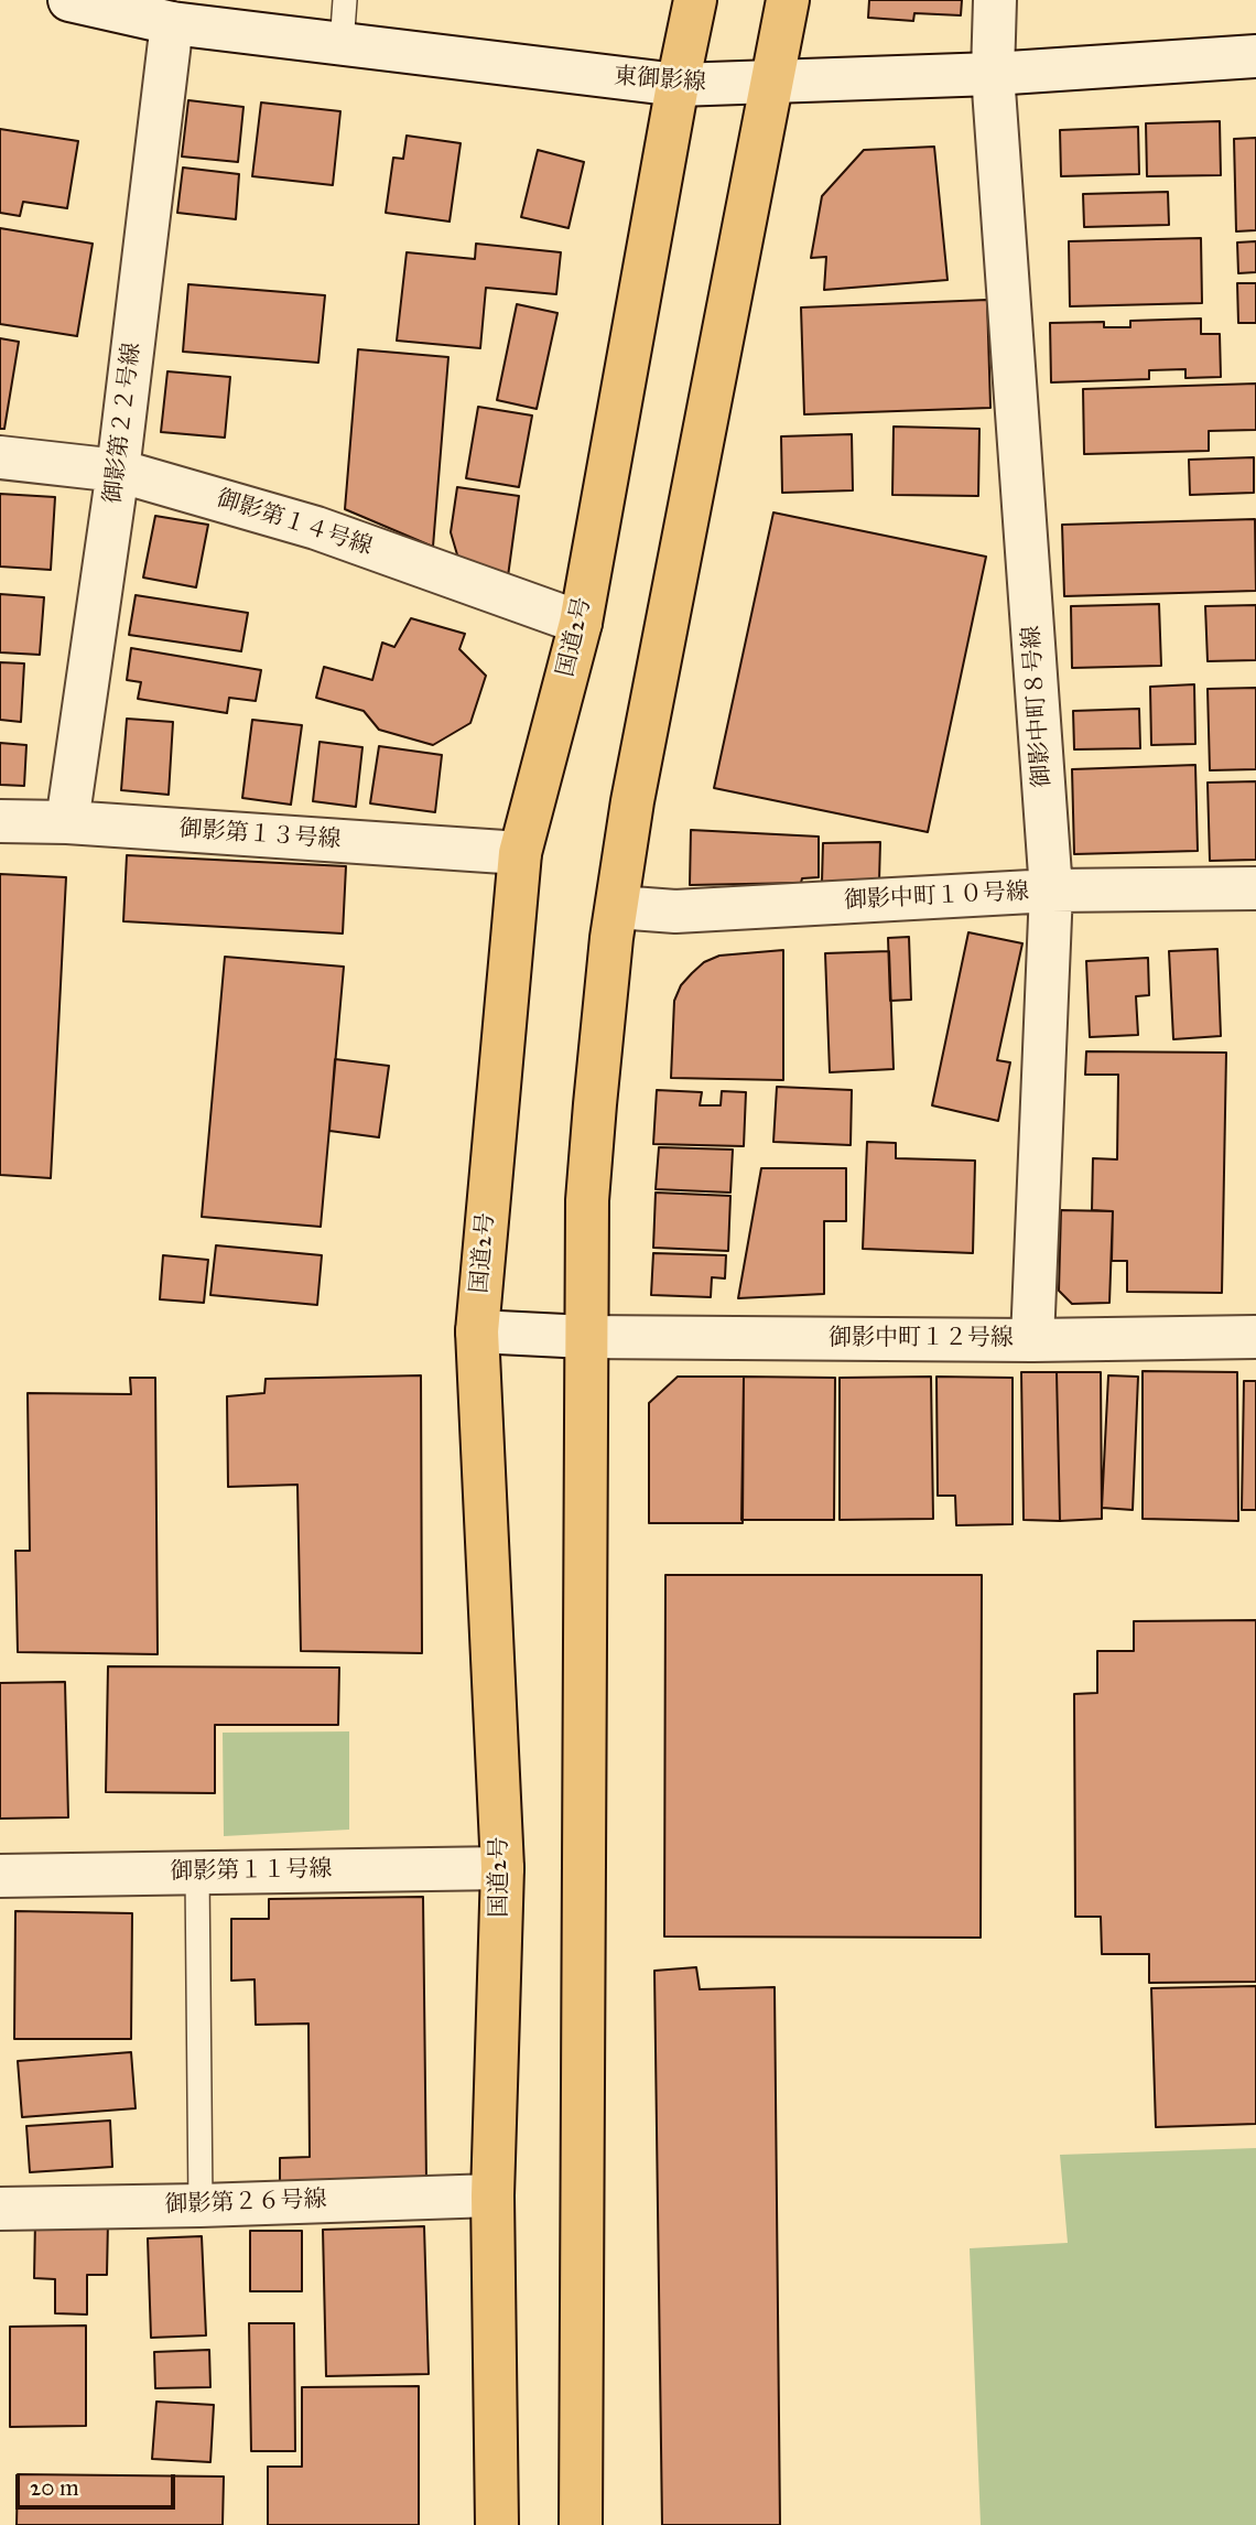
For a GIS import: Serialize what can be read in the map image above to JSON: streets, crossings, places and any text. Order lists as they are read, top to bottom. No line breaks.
{"streets":{"highway":["国道2号"],"street":["東御影線","御影第２２号線","御影第１４号線","御影中町８号線","御影第１３号線","御影中町１０号線","御影中町１２号線","御影第１１号線","御影第２６号線"]},"crossings":[["東御影線","御影第２２号線"],["東御影線","国道2号"],["東御影線","御影中町８号線"],["御影第２２号線","御影第１４号線"],["御影第２２号線","御影第１３号線"],["御影第１４号線","国道2号"],["国道2号","御影第１３号線"],["国道2号","御影中町１２号線"],["国道2号","御影第１１号線"],["国道2号","御影第２６号線"],["御影中町８号線","御影中町１０号線"],["御影中町８号線","御影中町１２号線"]],"scale_bar":"20 m"}
